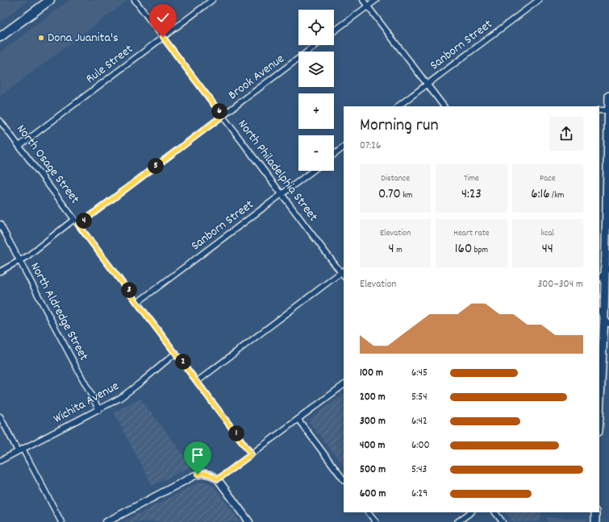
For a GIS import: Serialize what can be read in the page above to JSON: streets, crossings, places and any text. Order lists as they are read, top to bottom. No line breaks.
{"streets":{"street":["Sanborn Street","Rule Street","Brook Avenue","North Osage Street","North Philadelphia Street","North Aldredge Street","Wichita Avenue"]},"crossings":[["Sanborn Street","North Osage Street"],["Sanborn Street","North Philadelphia Street"],["Rule Street","North Osage Street"],["Rule Street","North Philadelphia Street"],["Brook Avenue","North Osage Street"],["Brook Avenue","North Philadelphia Street"],["North Osage Street","Wichita Avenue"],["North Aldredge Street","Wichita Avenue"]],"places":["Dona Juanita's"],"page":{"map_buttons":["+","−"],"pins":["6","5","4","3","2","1"],"heading":["Morning run","07:26"],"stats":[["Distance","0.70 km"],["Time","4:23"],["Pace","6:16 /km"],["Elevation","4 m"],["Heart rate","160 bpm"],["kcal","44"]],"chart":["Elevation","300–304 m"],"list":[{"name":"100 m","note":"6:45"},{"name":"200 m","note":"5:54"},{"name":"300 m","note":"6:42"},{"name":"400 m","note":"6:00"},{"name":"500 m","note":"5:43"},{"name":"600 m","note":"6:29"}]}}
